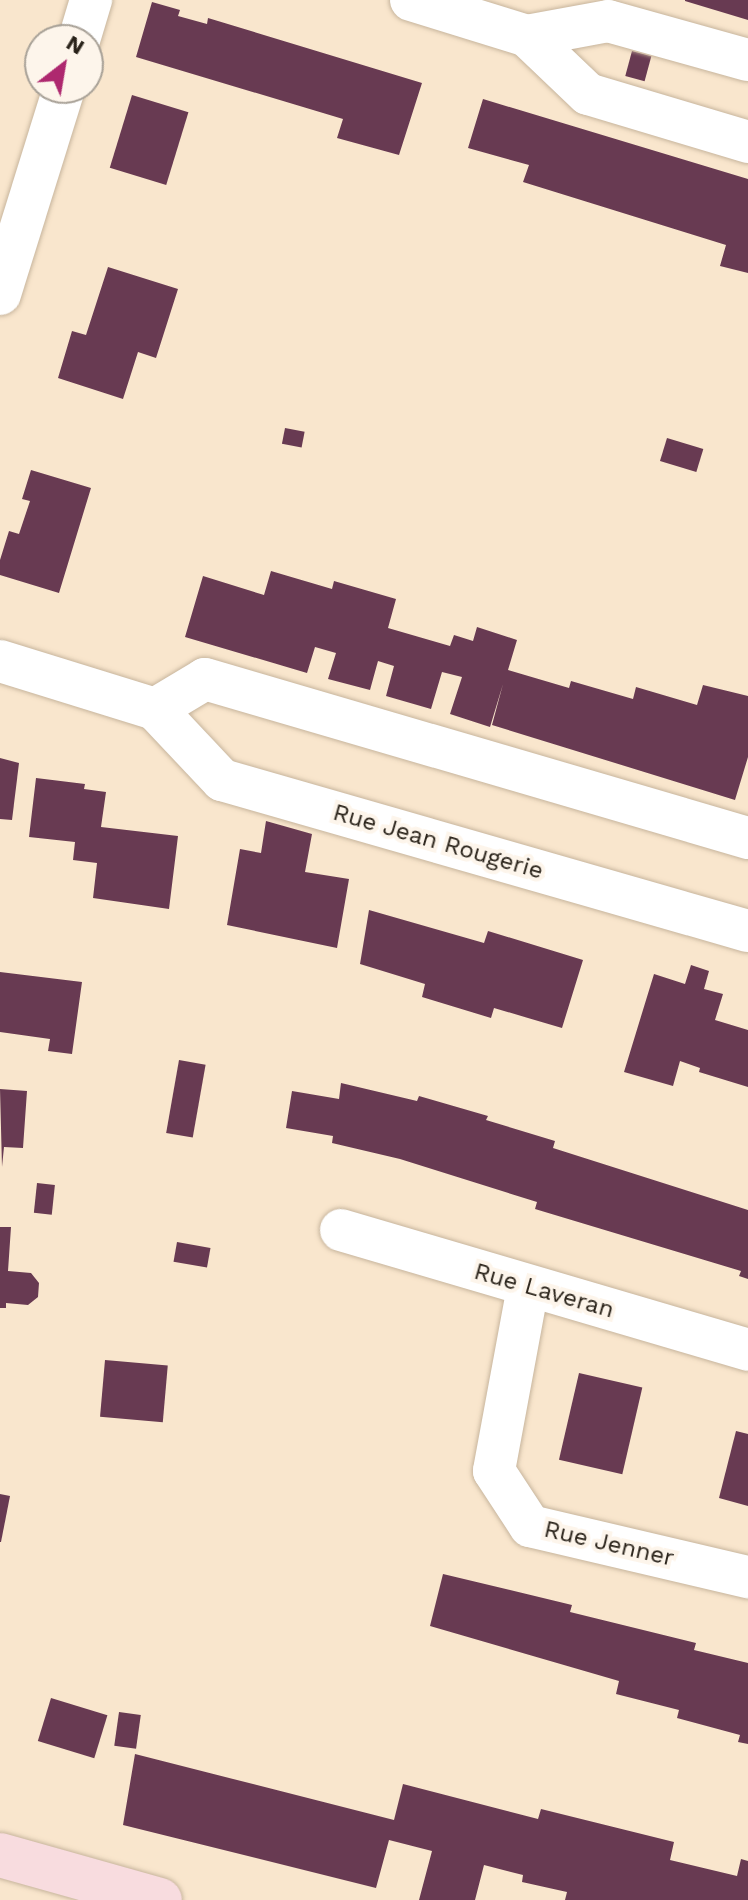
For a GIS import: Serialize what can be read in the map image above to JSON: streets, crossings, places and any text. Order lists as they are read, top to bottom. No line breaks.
{"streets":{"street":["Rue Jean Rougerie","Rue Laveran","Rue Jenner"]},"crossings":[["Rue Laveran","Rue Jenner"]],"north":"top right"}
